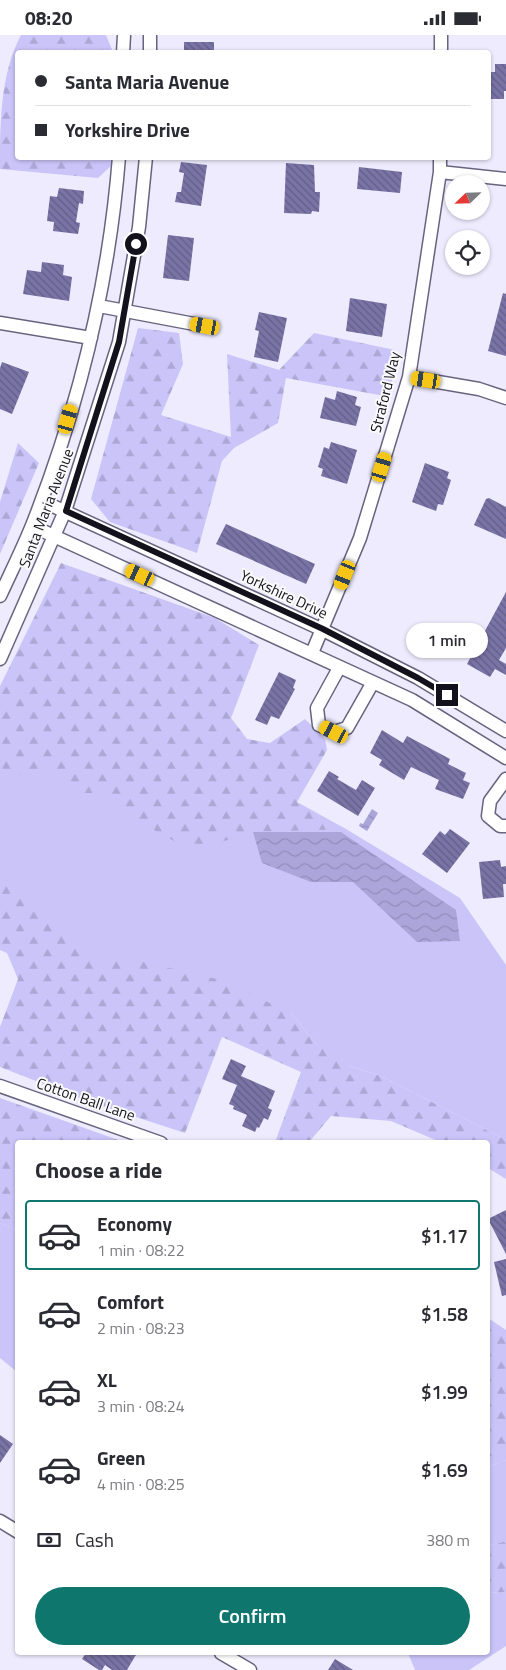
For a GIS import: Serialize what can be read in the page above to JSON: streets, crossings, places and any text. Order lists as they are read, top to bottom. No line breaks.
{"streets":{"street":["Straford Way","Santa Maria Avenue","Yorkshire Drive","Cotton Ball Lane"]},"crossings":[["Straford Way","Yorkshire Drive"],["Santa Maria Avenue","Yorkshire Drive"]],"north":"bottom left","page":{"status":"08:20","banner":["Santa Maria Avenue","Yorkshire Drive"],"bubble":"1 min","heading":"Choose a ride","list":[{"name":"Economy","note":"1 min · 08:22","value":"$1.17"},{"name":"Comfort","note":"2 min · 08:23","value":"$1.58"},{"name":"XL","note":"3 min · 08:24","value":"$1.99"},{"name":"Green","note":"4 min · 08:25","value":"$1.69"}],"pay":["Cash","380 m"],"buttons":"Confirm"}}
